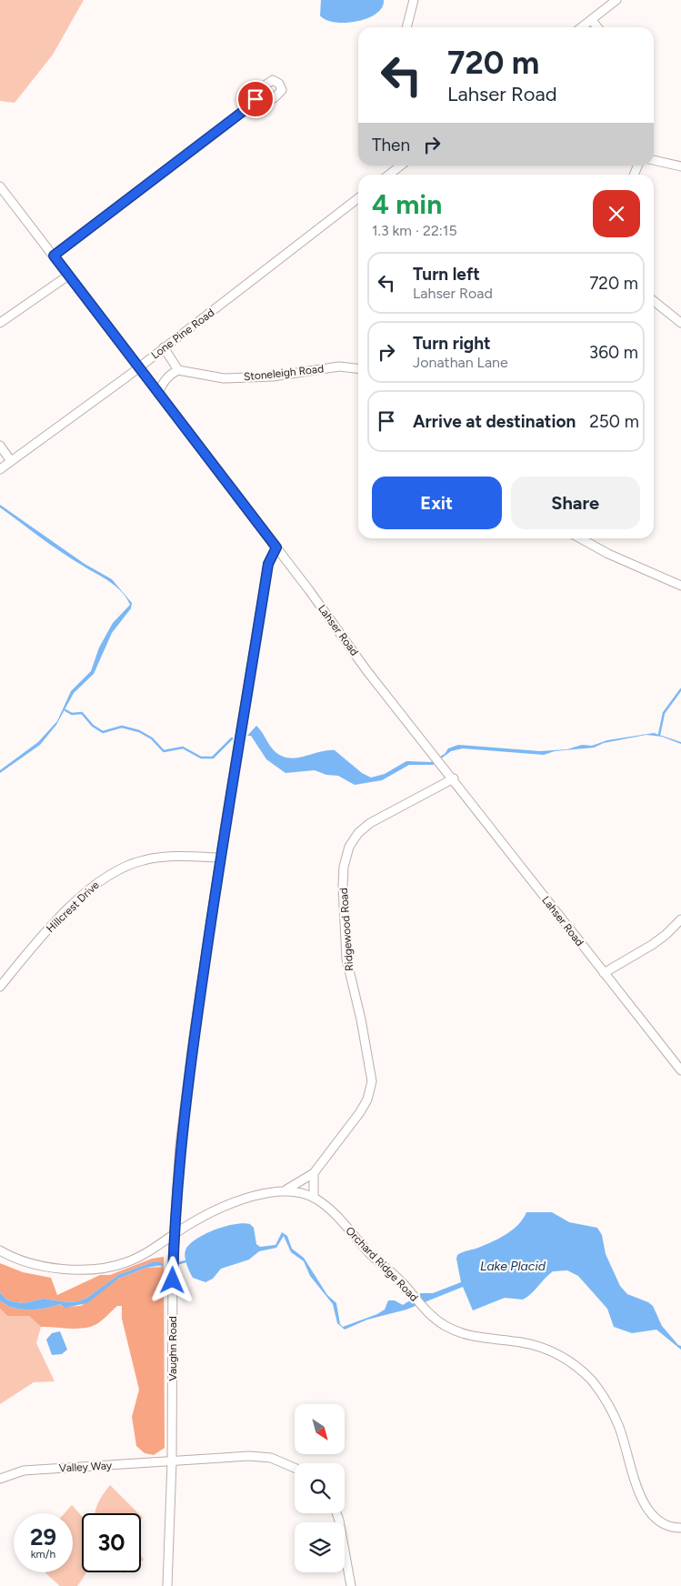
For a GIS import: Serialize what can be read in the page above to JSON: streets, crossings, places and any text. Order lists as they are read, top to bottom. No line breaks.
{"streets":{"street":["Lone Pine Road","Stoneleigh Road","Lahser Road","Hillcrest Drive","Ridgewood Road","Orchard Ridge Road","Vaughn Road","Valley Way"]},"crossings":[["Lone Pine Road","Lahser Road"],["Lahser Road","Ridgewood Road"],["Lahser Road","Vaughn Road"],["Hillcrest Drive","Vaughn Road"],["Ridgewood Road","Orchard Ridge Road"],["Vaughn Road","Valley Way"]],"water":["Lake Placid"],"north":"bottom right","page":{"turn":["720 m","Lahser Road"],"then":"Then","heading":["4 min","1.3 km · 22:15"],"list":[{"name":"Turn left","note":"Lahser Road","value":"720 m"},{"name":"Turn right","note":"Jonathan Lane","value":"360 m"},{"name":"Arrive at destination","value":"250 m"}],"buttons":["Exit","Share"],"speed":"29 km/h","limit":"30"}}
